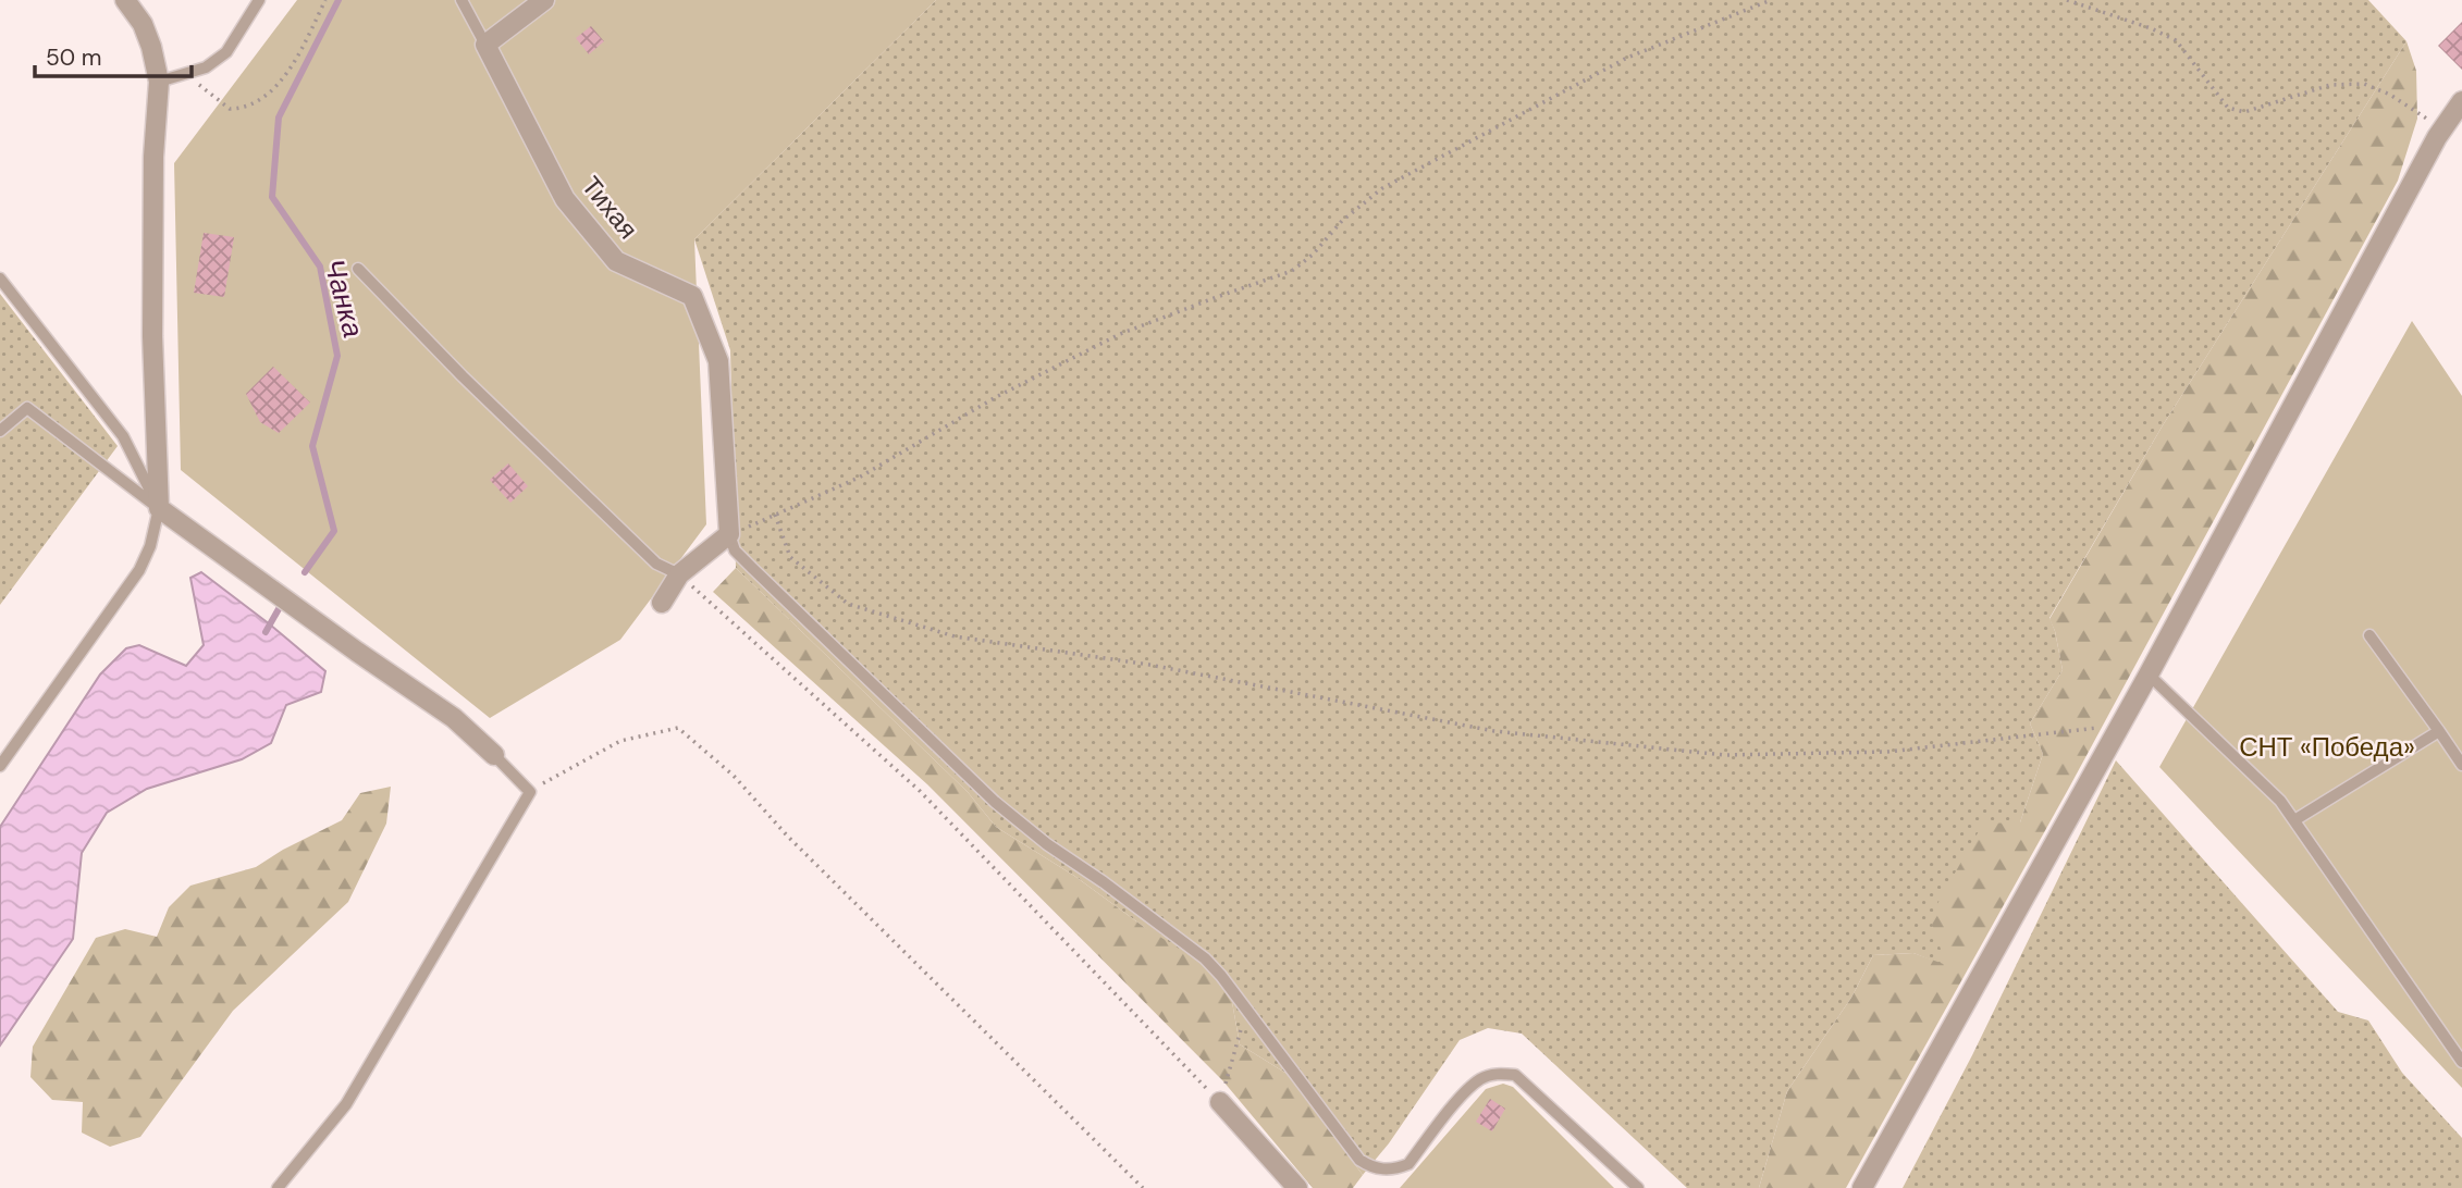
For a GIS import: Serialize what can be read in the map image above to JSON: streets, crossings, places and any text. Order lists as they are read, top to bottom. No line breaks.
{"streets":{"street":["Тихая"]},"water":["Чанка"],"parks":["СНТ «Победа»"],"scale_bar":"50 m"}
